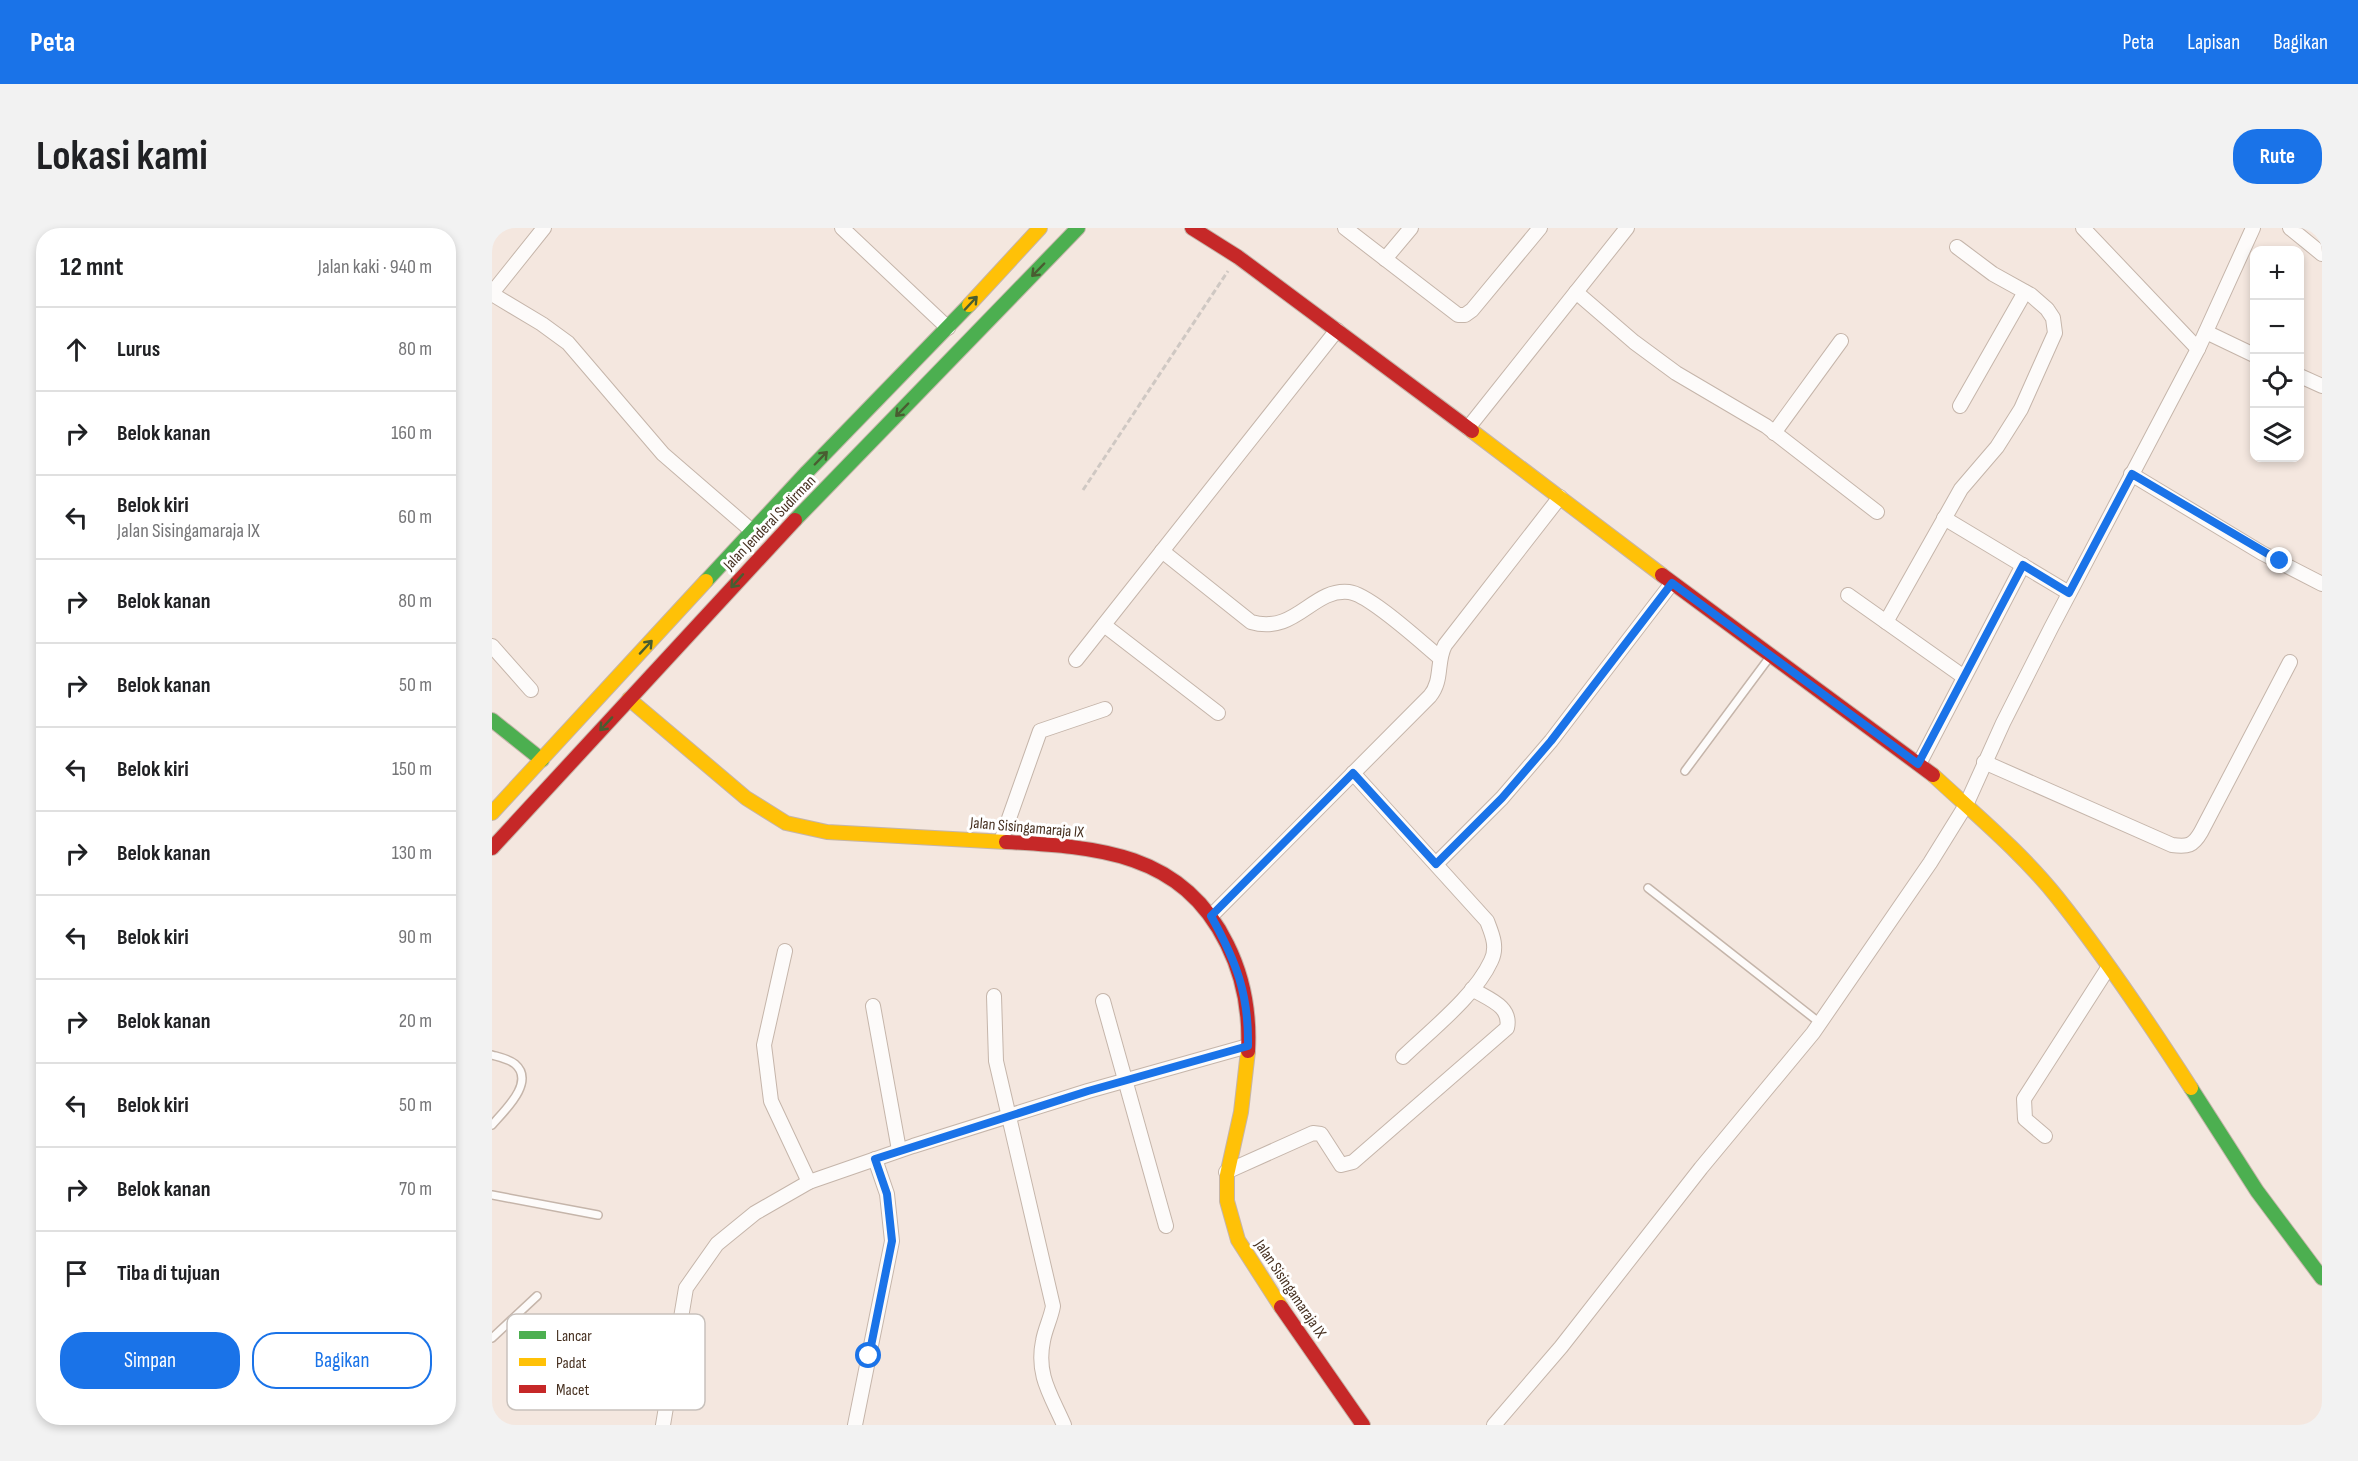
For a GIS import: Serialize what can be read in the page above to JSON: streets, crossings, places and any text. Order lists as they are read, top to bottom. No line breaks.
{"streets":{"main road":["Jalan Jenderal Sudirman","Jalan Sisingamaraja IX"]},"crossings":[["Jalan Jenderal Sudirman","Jalan Sisingamaraja IX"]],"legend":["Lancar","Padat","Macet"],"page":{"header":"Peta","nav":["Peta","Lapisan","Bagikan"],"buttons":["Rute",["Simpan","Bagikan"]],"title":"Lokasi kami","heading":["12 mnt","Jalan kaki · 940 m"],"map_buttons":["+","−"],"list":[["Lurus","80 m"],["Belok kanan","160 m"],["Belok kiri","Jalan Sisingamaraja IX","60 m"],["Belok kanan","80 m"],["Belok kanan","50 m"],["Belok kiri","150 m"],["Belok kanan","130 m"],["Belok kiri","90 m"],["Belok kanan","20 m"],["Belok kiri","50 m"],["Belok kanan","70 m"],"Tiba di tujuan"]}}
